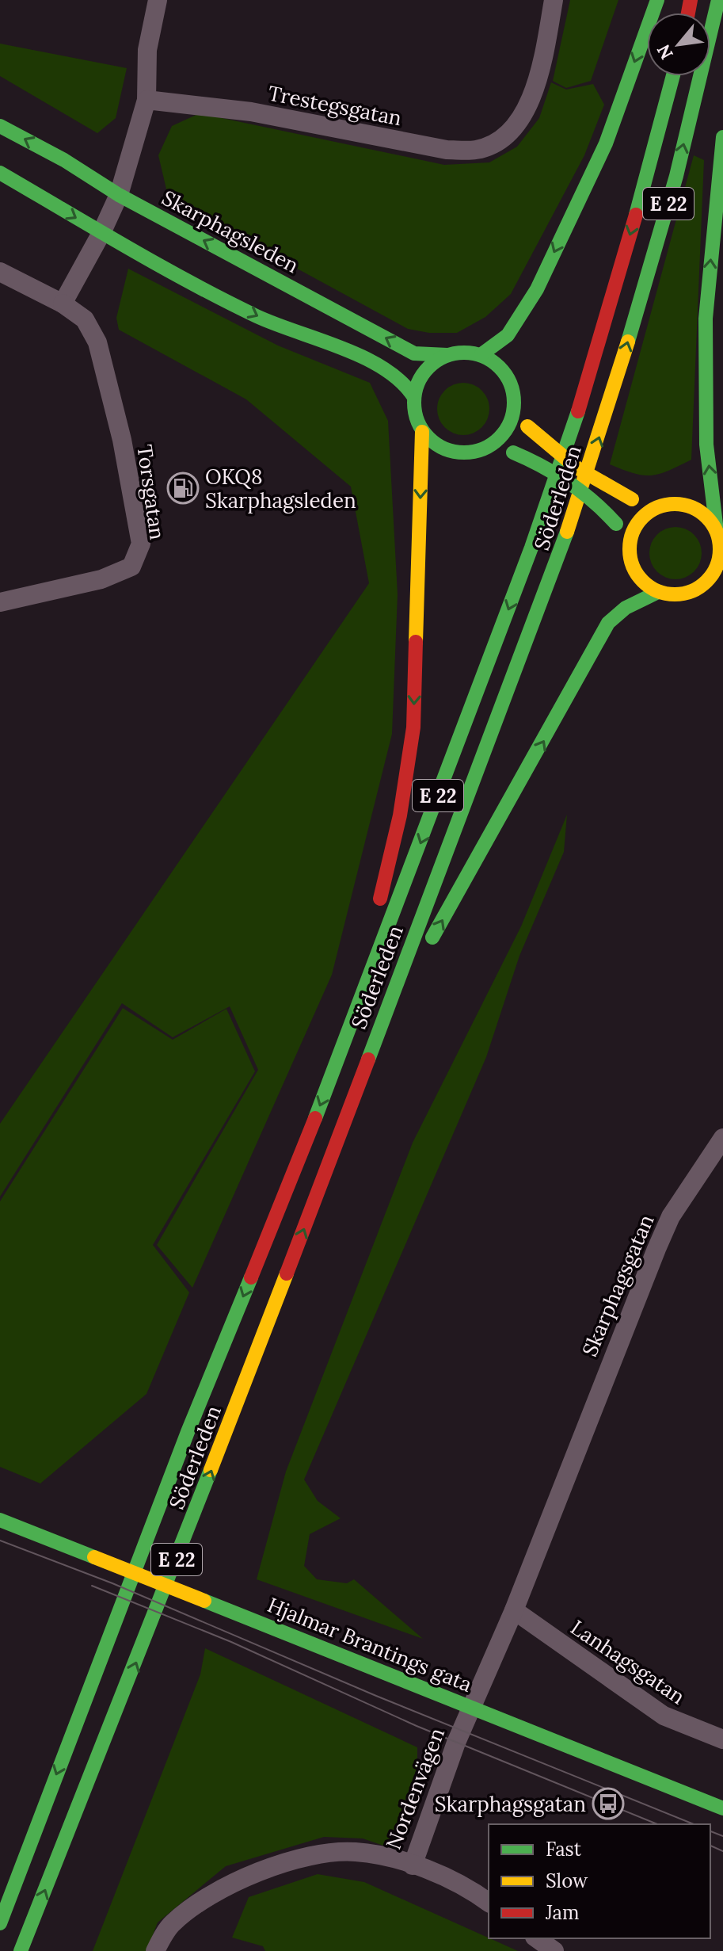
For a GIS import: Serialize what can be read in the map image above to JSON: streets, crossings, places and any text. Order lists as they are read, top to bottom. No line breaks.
{"streets":{"main road":["E 22","Skarphagsleden","Söderleden","Hjalmar Brantings gata"],"street":["Trestegsgatan","Torsgatan","Skarphagsgatan","Lanhagsgatan","Nordenvägen"]},"crossings":[["Skarphagsgatan","Hjalmar Brantings gata"],["Skarphagsgatan","Lanhagsgatan"],["Skarphagsgatan","Nordenvägen"],["Hjalmar Brantings gata","Nordenvägen"]],"places":{"fuel station":["OKQ8 Skarphagsleden"],"bus stop":["Skarphagsgatan"]},"legend":["Fast","Slow","Jam"],"north":"bottom left"}
